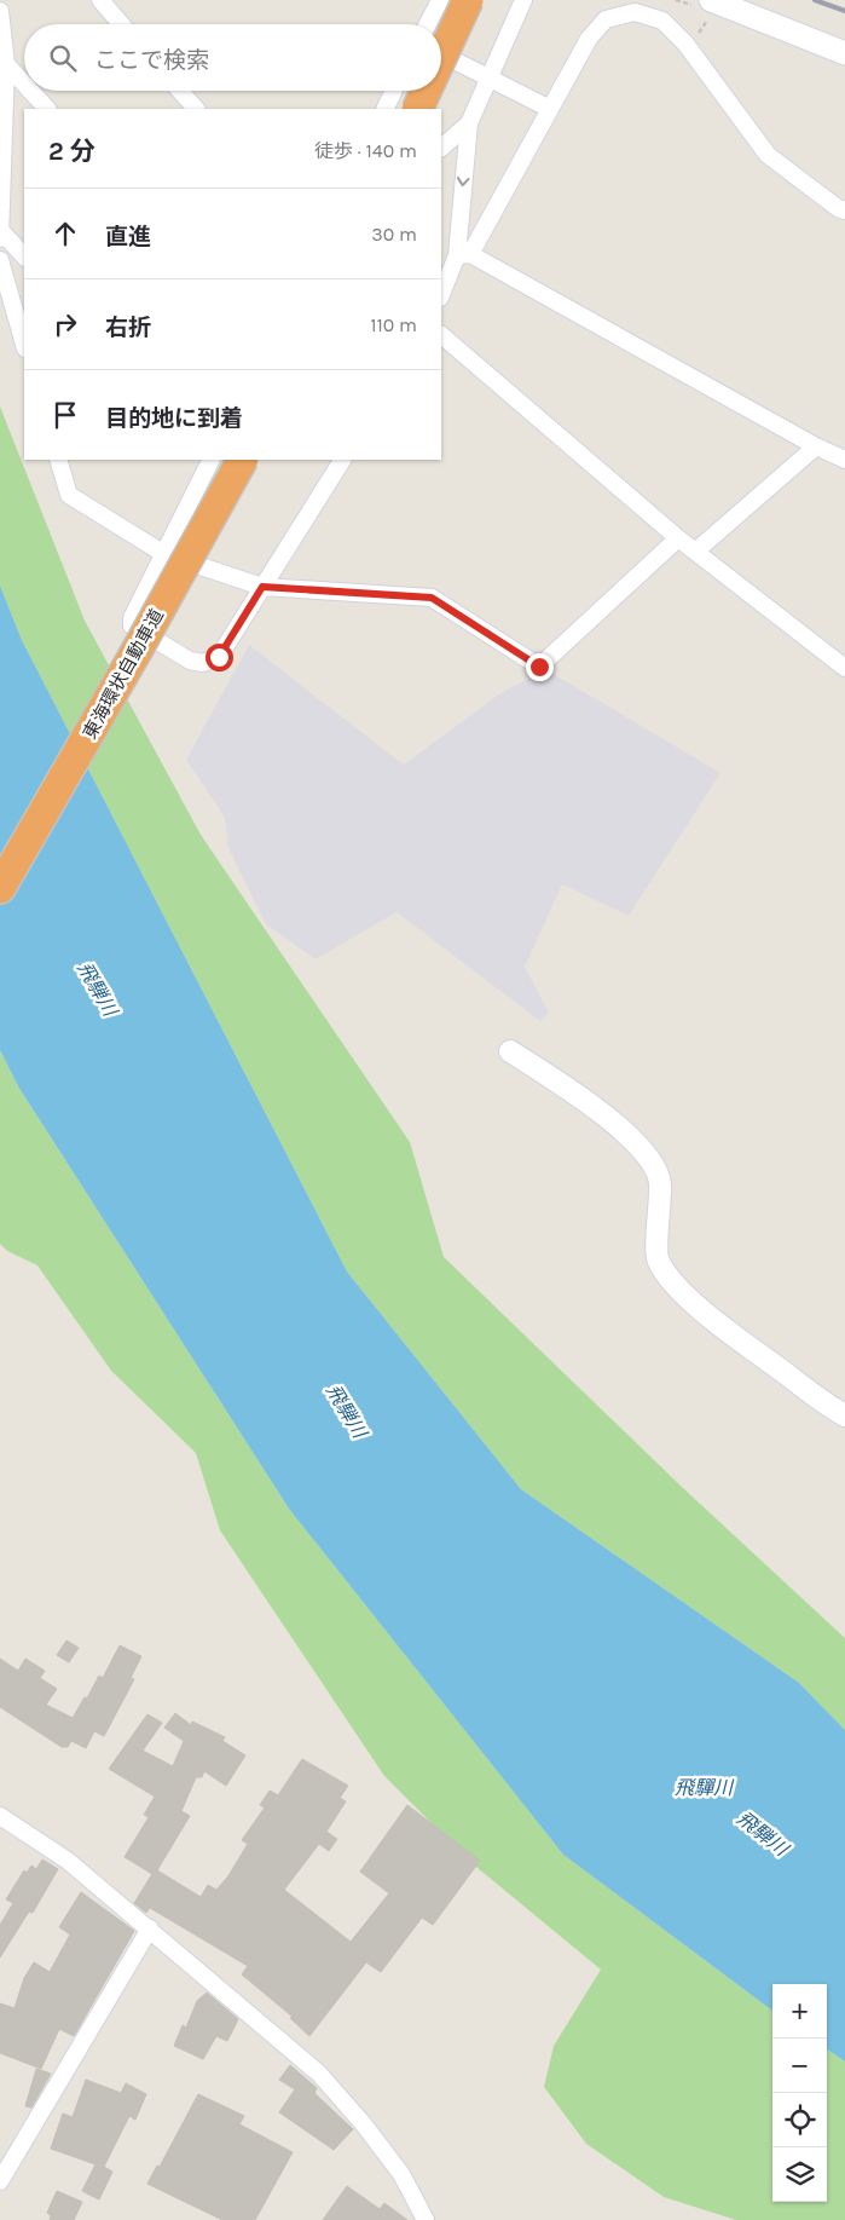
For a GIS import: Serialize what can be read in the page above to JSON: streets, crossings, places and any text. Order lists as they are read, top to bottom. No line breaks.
{"streets":{"highway":["東海環状自動車道"]},"water":["飛騨川","飛驒川"],"page":{"search":"ここで検索","heading":["2 分","徒歩 · 140 m"],"list":[["直進","30 m"],["右折","110 m"],"目的地に到着"],"map_buttons":["+","−"]}}
